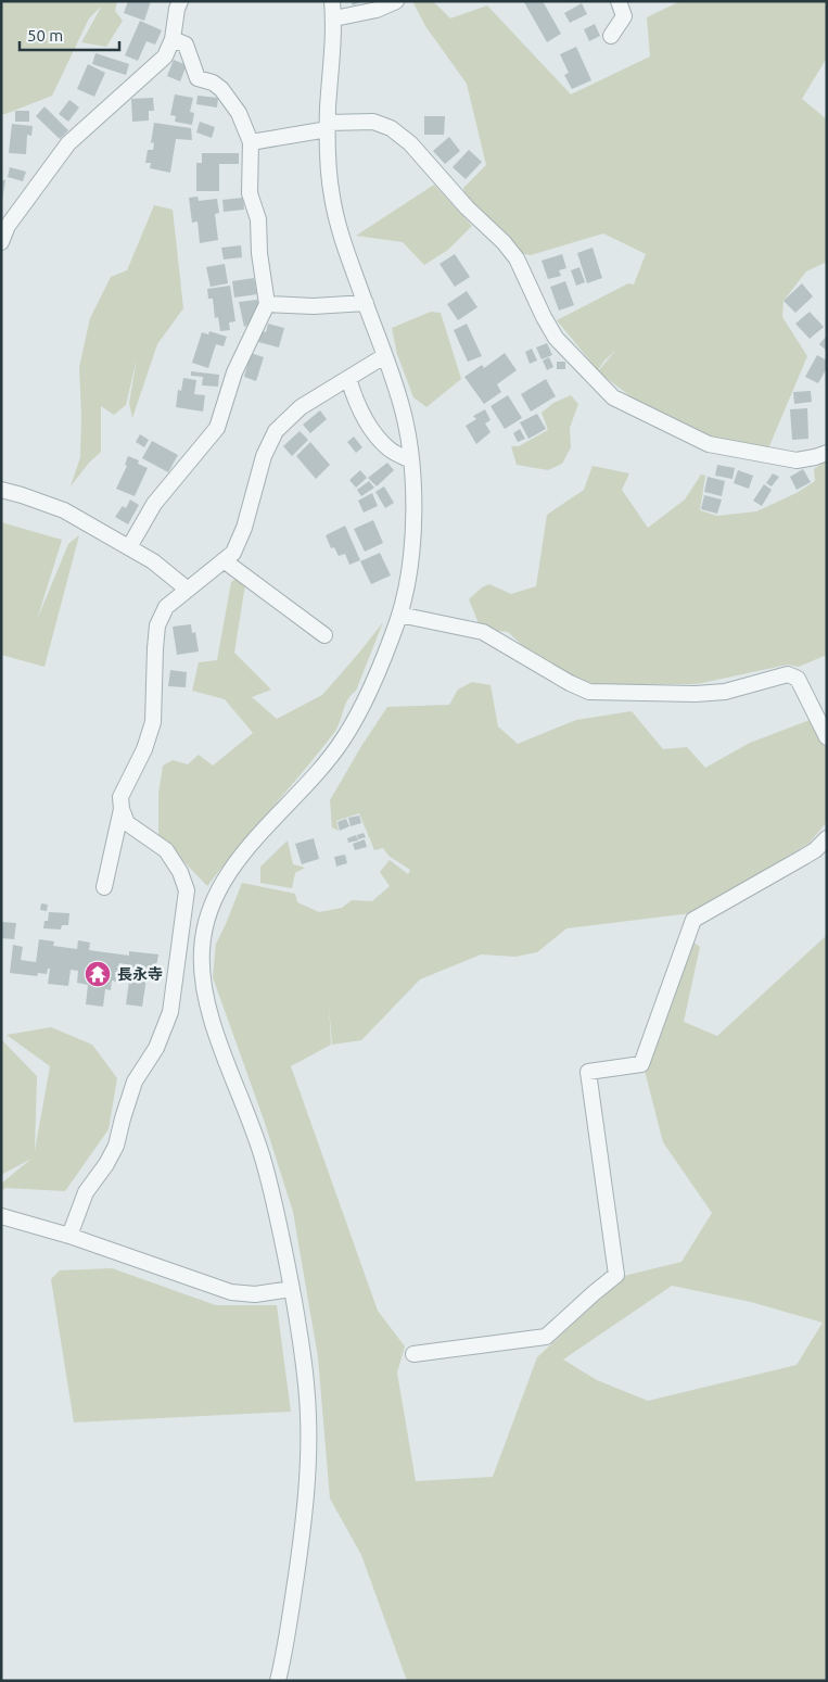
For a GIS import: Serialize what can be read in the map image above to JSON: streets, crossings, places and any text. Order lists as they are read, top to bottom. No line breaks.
{"places":{"temple":["長永寺"]},"scale_bar":"50 m"}
